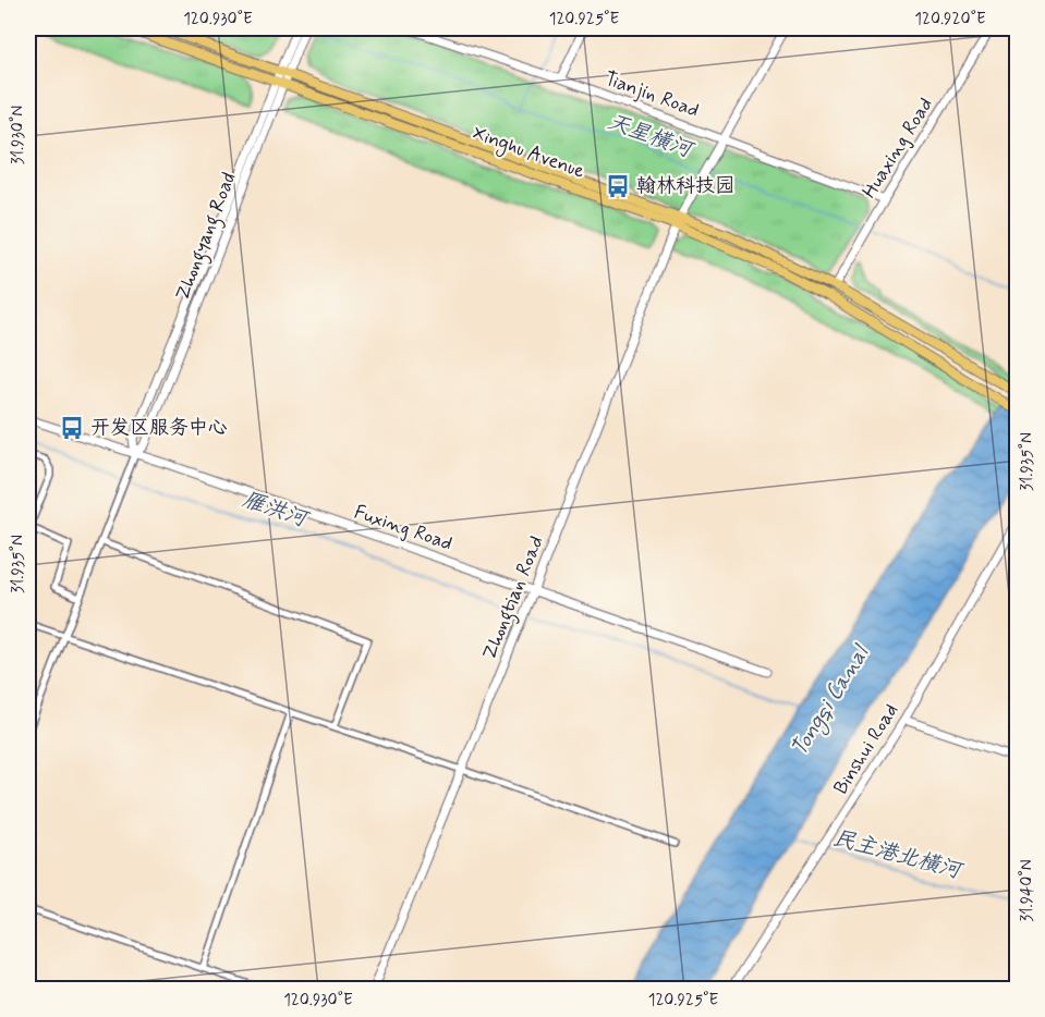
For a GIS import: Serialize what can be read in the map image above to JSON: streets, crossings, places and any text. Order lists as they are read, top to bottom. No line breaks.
{"streets":{"main road":["Xinghu Avenue"],"street":["Tianjin Road","Huaxing Road","Zhongyang Road","Fuxing Road","Zhongtian Road","Binshui Road"]},"crossings":[["Tianjin Road","Huaxing Road"],["Tianjin Road","Zhongtian Road"],["Huaxing Road","Xinghu Avenue"],["Xinghu Avenue","Zhongyang Road"],["Xinghu Avenue","Zhongtian Road"],["Zhongyang Road","Fuxing Road"],["Fuxing Road","Zhongtian Road"]],"water":["天星横河","雁洪河","Tongqi Canal","民主港北横河"],"places":{"bus stop":["翰林科技园","开发区服务中心"]},"coordinates":["120.930°E","120.925°E","120.920°E","31.930°N","31.935°N","31.940°N"]}
